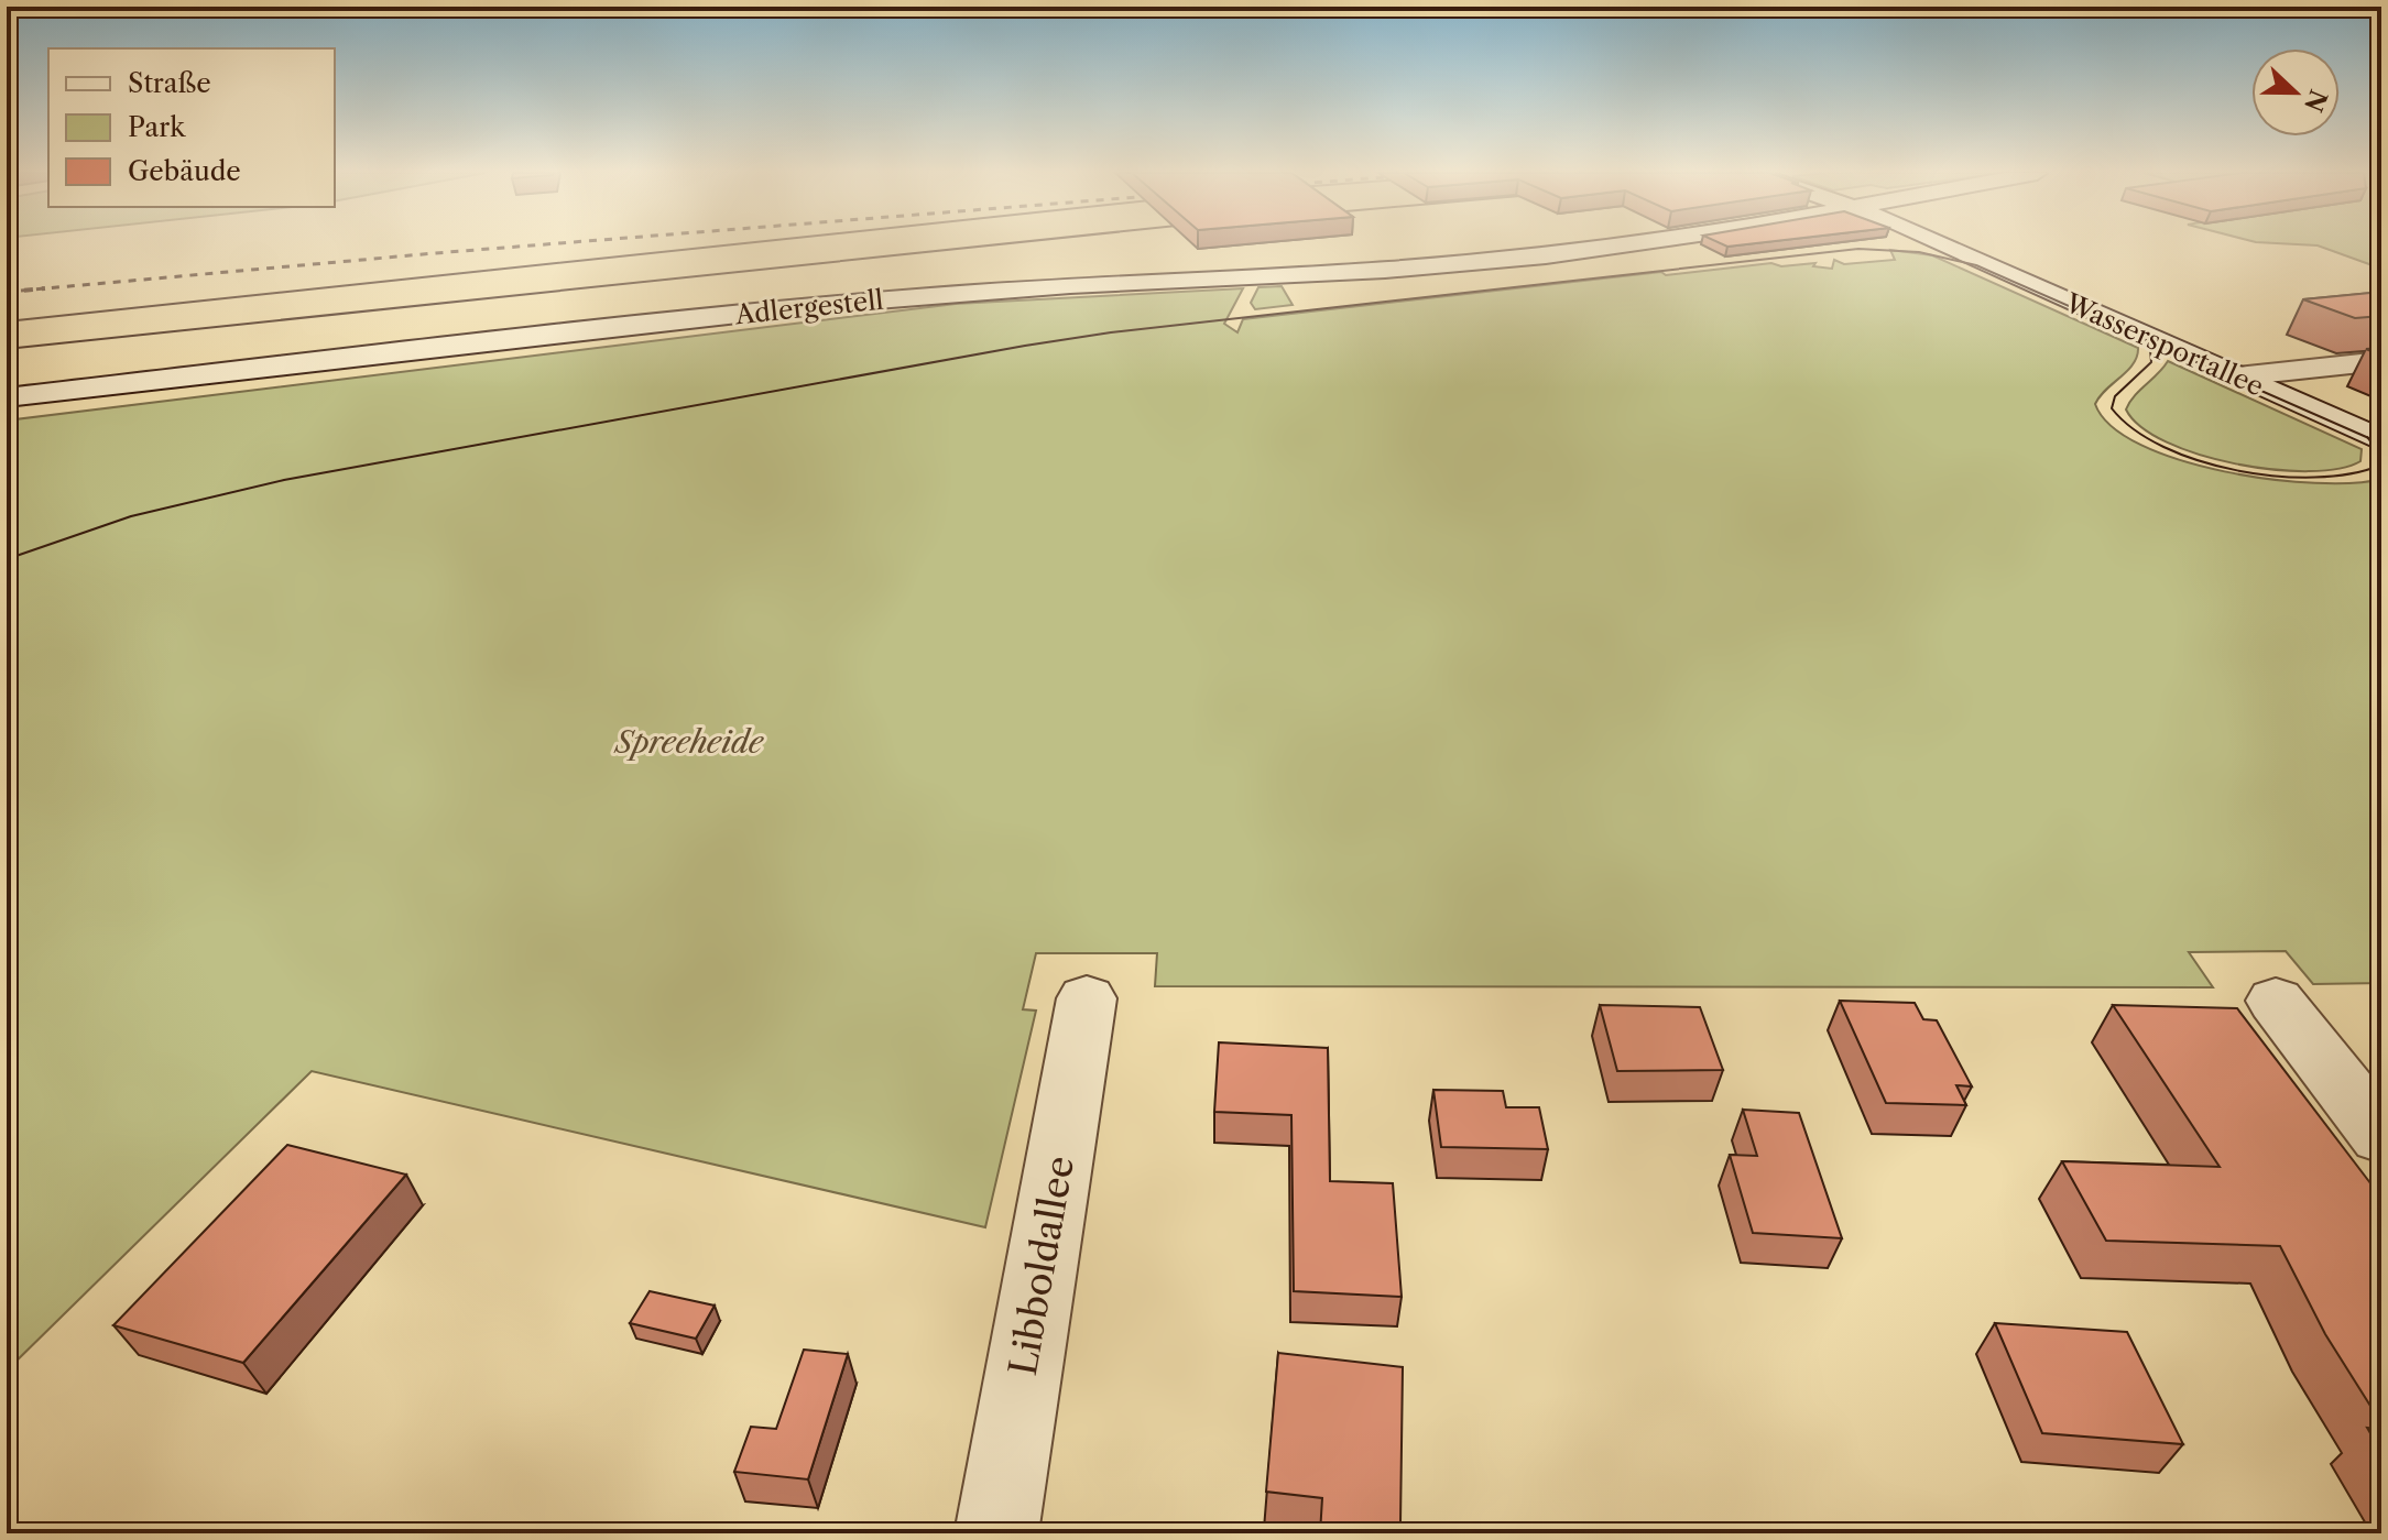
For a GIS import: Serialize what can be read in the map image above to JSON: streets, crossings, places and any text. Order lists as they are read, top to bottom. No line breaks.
{"streets":{"main road":["Adlergestell","Wassersportallee","Libboldallee"]},"parks":["Spreeheide"],"legend":["Straße","Park","Gebäude"],"north":"right"}
